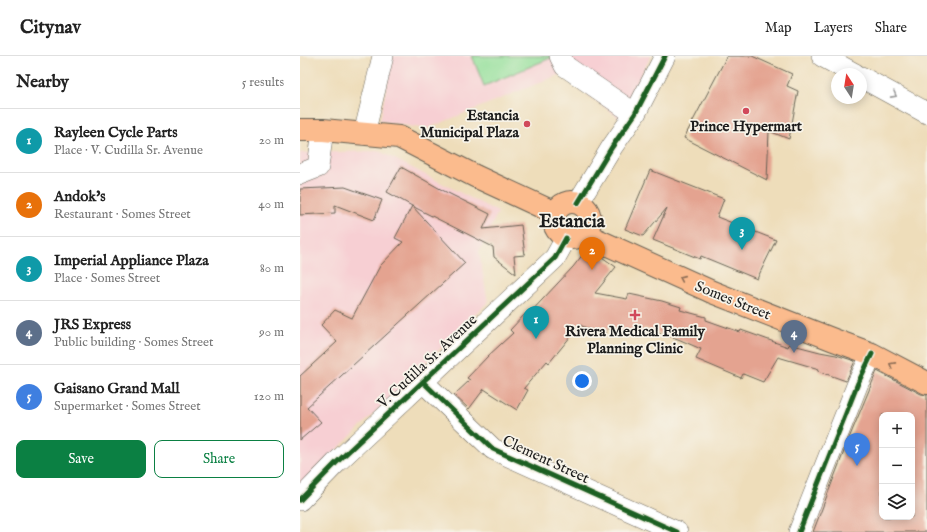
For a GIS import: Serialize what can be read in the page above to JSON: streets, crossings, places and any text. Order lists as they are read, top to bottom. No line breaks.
{"streets":{"main road":["Somes Street"],"street":["V. Cudilla Sr. Avenue","Clement Street"]},"crossings":[["Somes Street","V. Cudilla Sr. Avenue"],["V. Cudilla Sr. Avenue","Clement Street"]],"one_way":["Somes Street"],"districts":["Estancia"],"places":{"other":["Prince Hypermart","Estancia Municipal Plaza"],"health":["Rivera Medical Family Planning Clinic"]},"north":"top","page":{"header":"Citynav","nav":["Map","Layers","Share"],"heading":["Nearby","5 results"],"list":[{"mark":"1","name":"Rayleen Cycle Parts","note":"Place · V. Cudilla Sr. Avenue","value":"20 m"},{"mark":"2","name":"Andok's","note":"Restaurant · Somes Street","value":"40 m"},{"mark":"3","name":"Imperial Appliance Plaza","note":"Place · Somes Street","value":"80 m"},{"mark":"4","name":"JRS Express","note":"Public building · Somes Street","value":"90 m"},{"mark":"5","name":"Gaisano Grand Mall","note":"Supermarket · Somes Street","value":"120 m"}],"pins":["3","2","1","4","5"],"map_buttons":["+","−"],"buttons":["Save","Share"]}}
